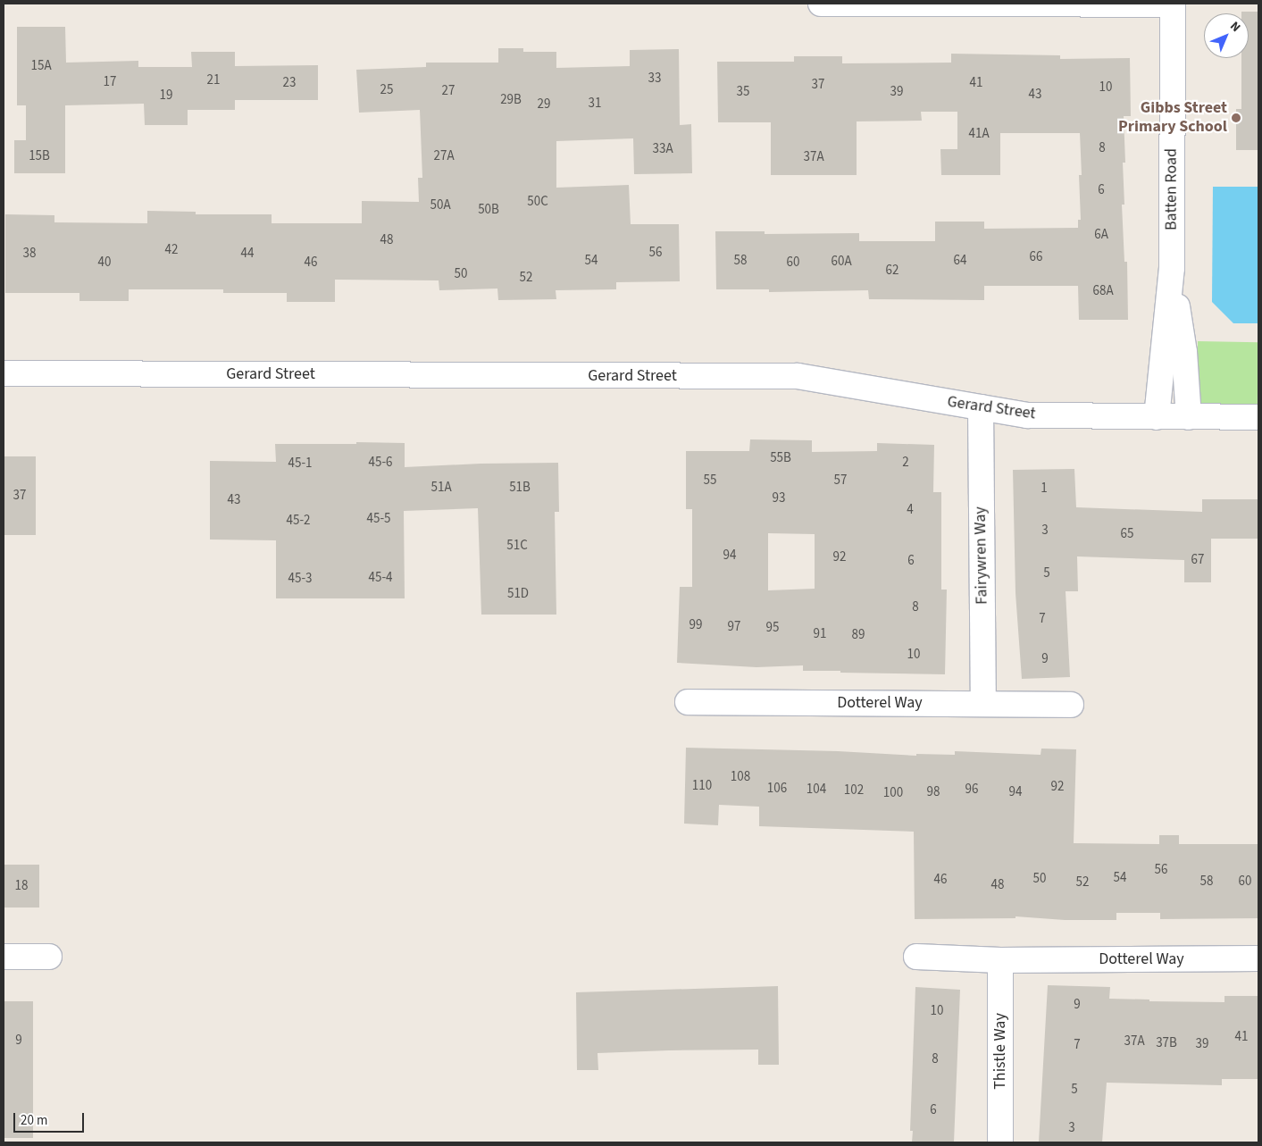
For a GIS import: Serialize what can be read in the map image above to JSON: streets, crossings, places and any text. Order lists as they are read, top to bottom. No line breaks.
{"streets":{"street":["Batten Road","Gerard Street","Fairywren Way","Dotterel Way","Thistle Way"]},"crossings":[["Batten Road","Gerard Street"],["Gerard Street","Fairywren Way"],["Fairywren Way","Dotterel Way"],["Dotterel Way","Thistle Way"]],"places":["Gibbs Street Primary School"],"house_numbers":["15A","33","21","17","23","41","37","10","25","27","35","39","43","19","29B","31","29","41A","8","33A","15B","27A","37A","6","50C","50A","50B","6A","48","42","56","38","44","66","54","58","64","60A","40","46","60","62","50","52","68A","55B","45-6","2","45-1","55","57","51A","51B","1","37","93","43","4","45-5","45-2","3","65","51C","94","92","67","6","5","45-4","45-3","51D","8","7","99","97","95","91","89","10","9","108","110","92","106","104","96","102","98","94","100","56","54","50","46","58","60","52","48","18","9","10","41","9","37A","37B","39","7","8","5","6","3"],"scale_bar":"20 m","north":"top right"}
